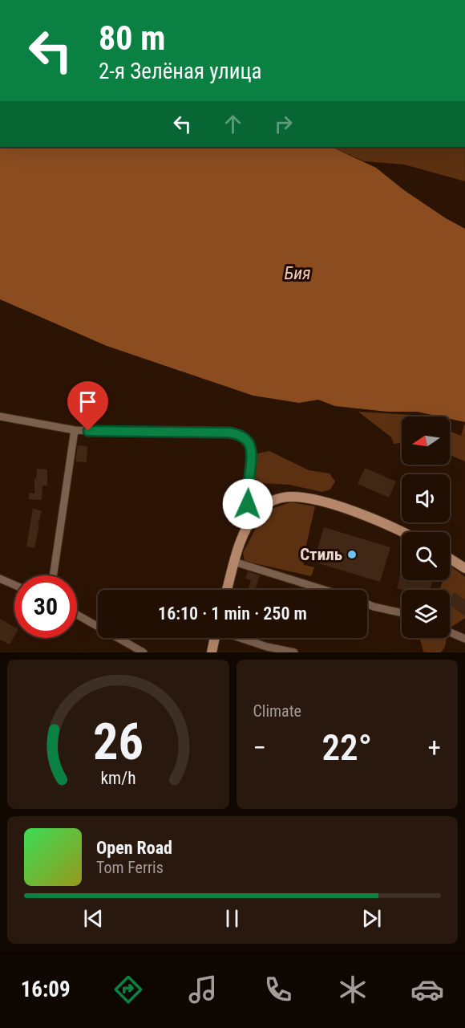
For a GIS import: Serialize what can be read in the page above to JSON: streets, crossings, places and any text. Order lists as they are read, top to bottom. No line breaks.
{"water":["Бия"],"places":["Стиль"],"north":"left","page":{"turn":["80 m","2-я Зелёная улица"],"limit":"30","trip":"16:10 · 1 min · 250 m","tile":"Climate","heat":["−","22°","+"],"song":["Open Road","Tom Ferris"],"tabs":"16:09","gauge":["26","km/h"]}}
